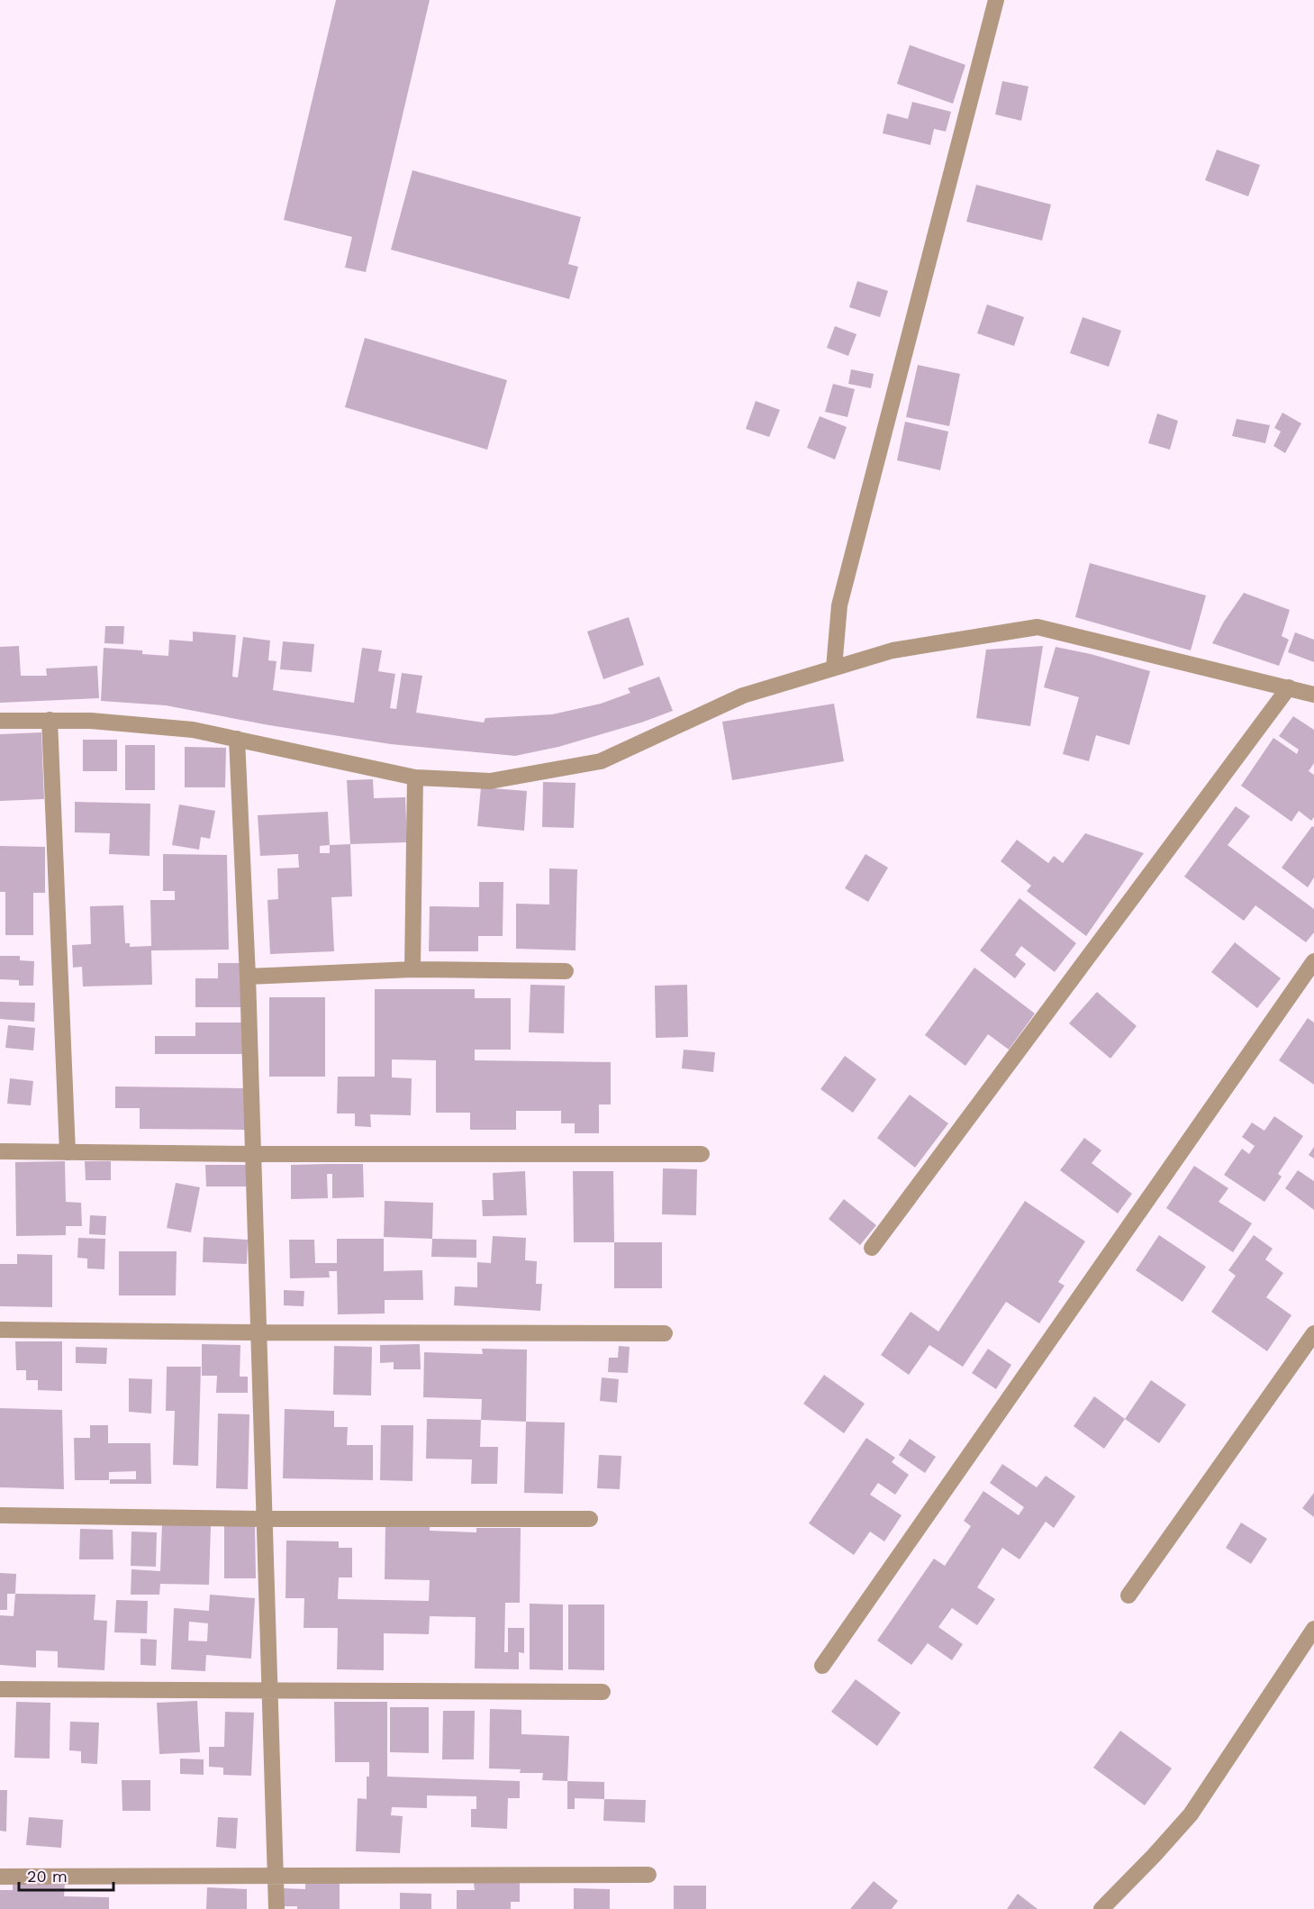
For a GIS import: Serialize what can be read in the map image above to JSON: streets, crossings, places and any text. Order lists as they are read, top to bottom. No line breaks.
{"scale_bar":"20 m"}
